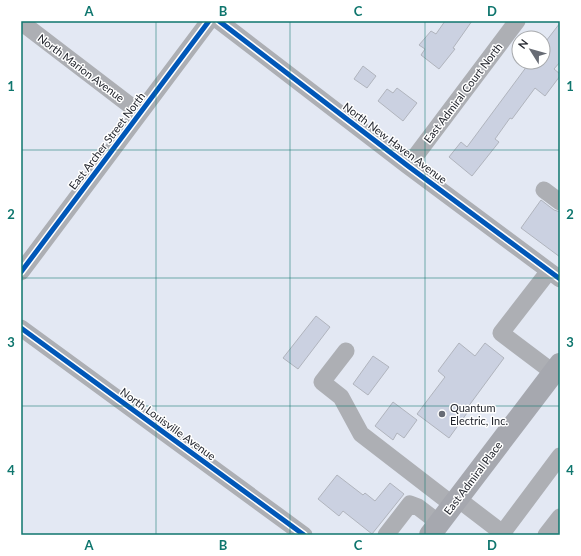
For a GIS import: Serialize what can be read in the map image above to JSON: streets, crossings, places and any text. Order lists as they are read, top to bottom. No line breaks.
{"streets":{"main road":["East Admiral Place"],"street":["North Marion Avenue","East Admiral Court North","East Archer Street North","North New Haven Avenue","North Louisville Avenue"]},"crossings":[["North Marion Avenue","East Archer Street North"],["East Admiral Court North","North New Haven Avenue"]],"places":["Quantum Electric, Inc."],"north":"top left","grid":{"columns":["A","B","C","D"],"rows":["1","2","3","4"]}}
